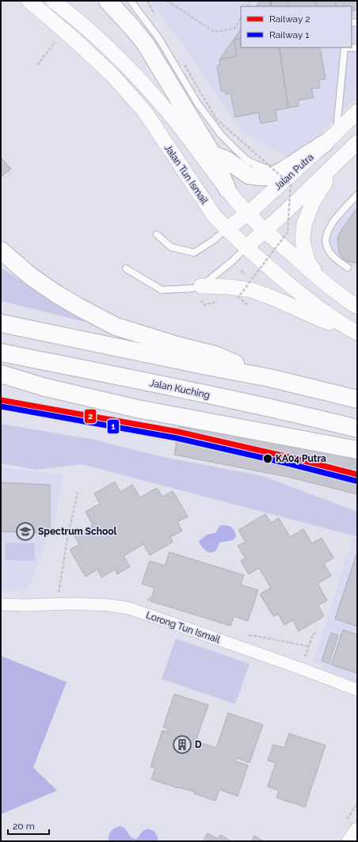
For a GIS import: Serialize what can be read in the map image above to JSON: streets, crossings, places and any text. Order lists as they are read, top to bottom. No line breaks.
{"streets":{"main road":["Jalan Kuching"],"street":["Jalan Putra","Jalan Tun Ismail","Lorong Tun Ismail"]},"crossings":[["Jalan Putra","Jalan Tun Ismail"]],"places":{"other":["KA04 Putra"],"school or university":["Spectrum School"],"building":["D"]},"lines":["rail line 2","rail line 1"],"legend":["Railway 2","Railway 1"],"scale_bar":"20 m"}
